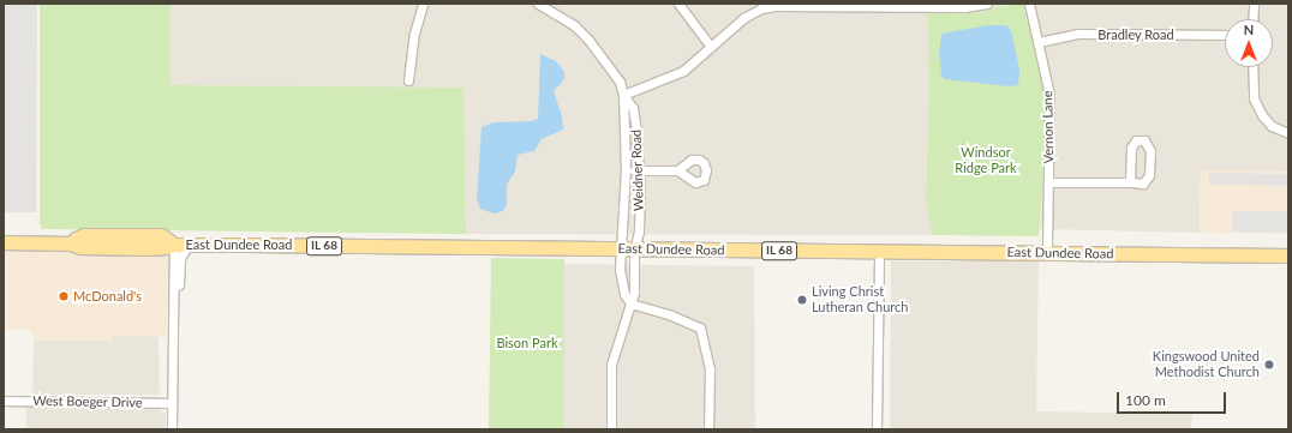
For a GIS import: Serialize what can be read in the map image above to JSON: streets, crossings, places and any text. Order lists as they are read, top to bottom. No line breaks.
{"streets":{"main road":["East Dundee Road","IL 68"],"street":["Bradley Road","Vernon Lane","Weidner Road","West Boeger Drive"]},"crossings":[["Bradley Road","Vernon Lane"],["Vernon Lane","East Dundee Road"],["Weidner Road","East Dundee Road"]],"parks":["Windsor Ridge Park","Bison Park"],"places":["McDonald's","Living Christ Lutheran Church","Kingswood United Methodist Church"],"scale_bar":"100 m","north":"top"}
